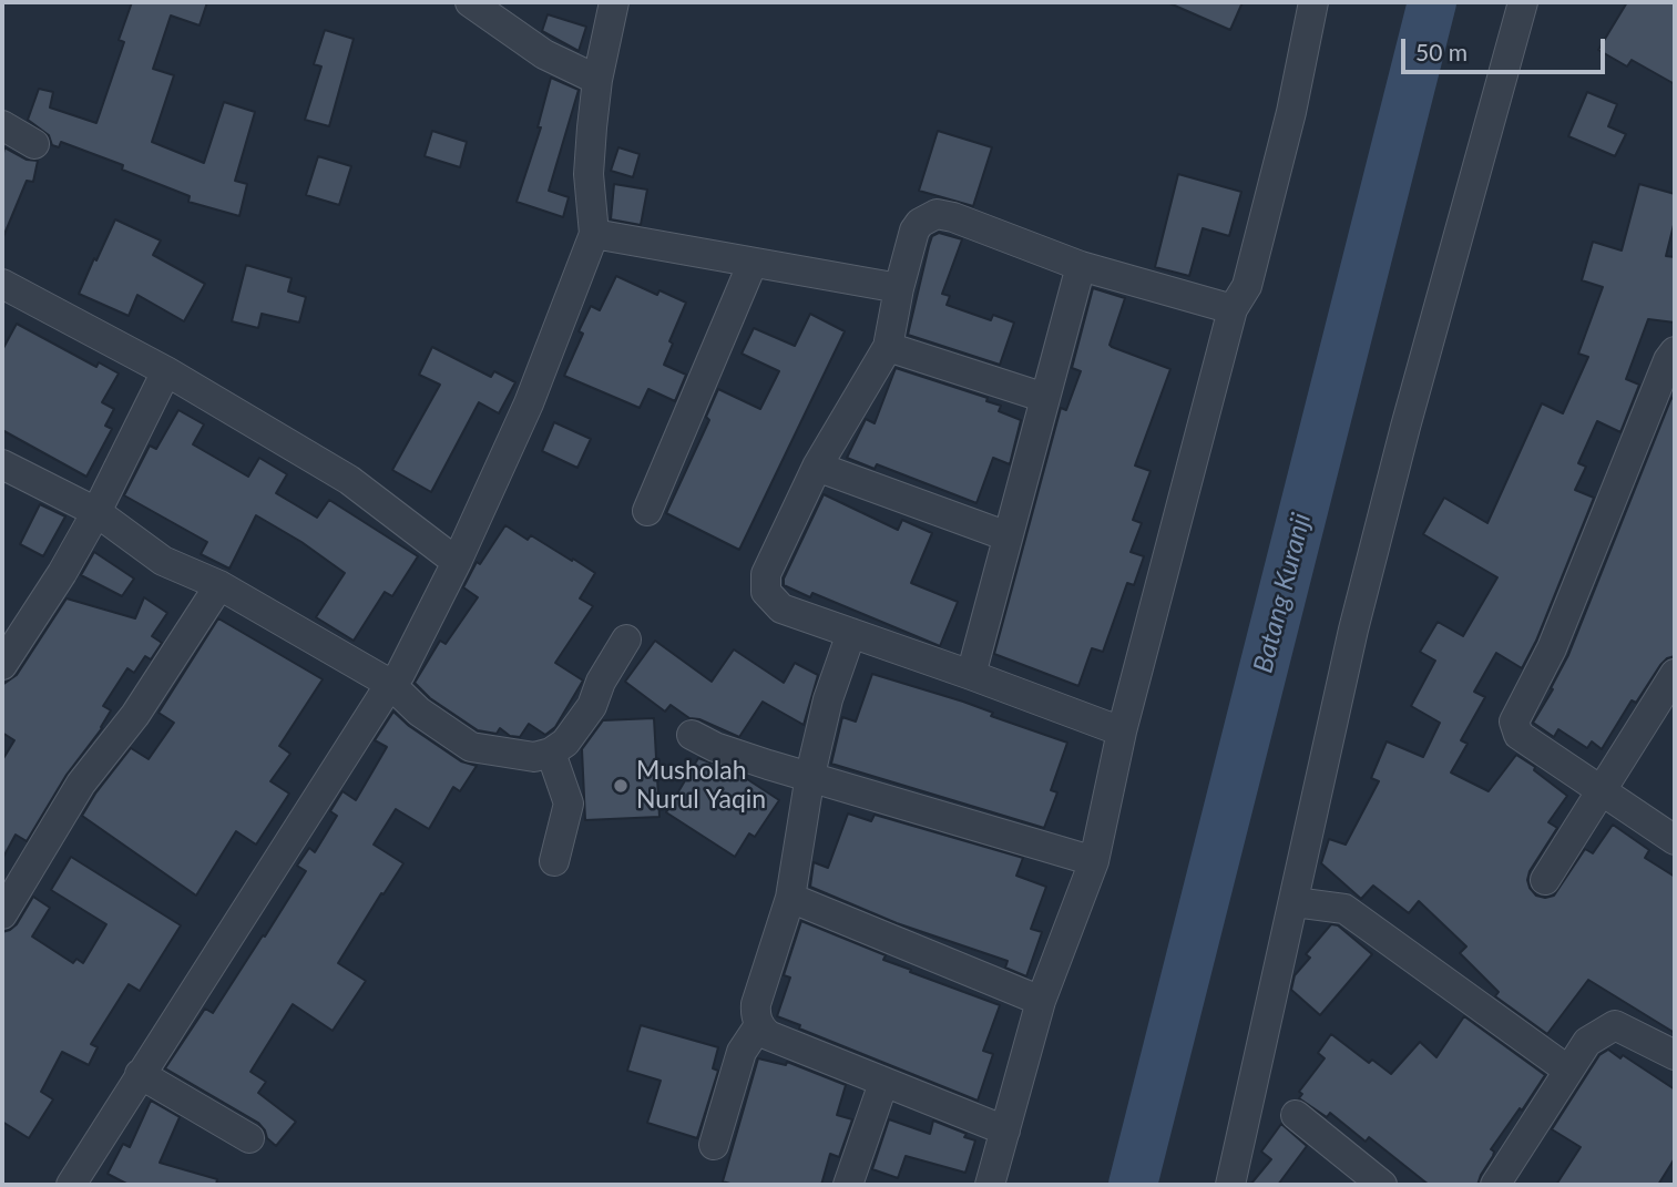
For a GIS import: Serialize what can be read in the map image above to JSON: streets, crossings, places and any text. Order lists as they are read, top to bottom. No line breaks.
{"water":["Batang Kuranji"],"places":["Musholah Nurul Yaqin"],"scale_bar":"50 m"}
